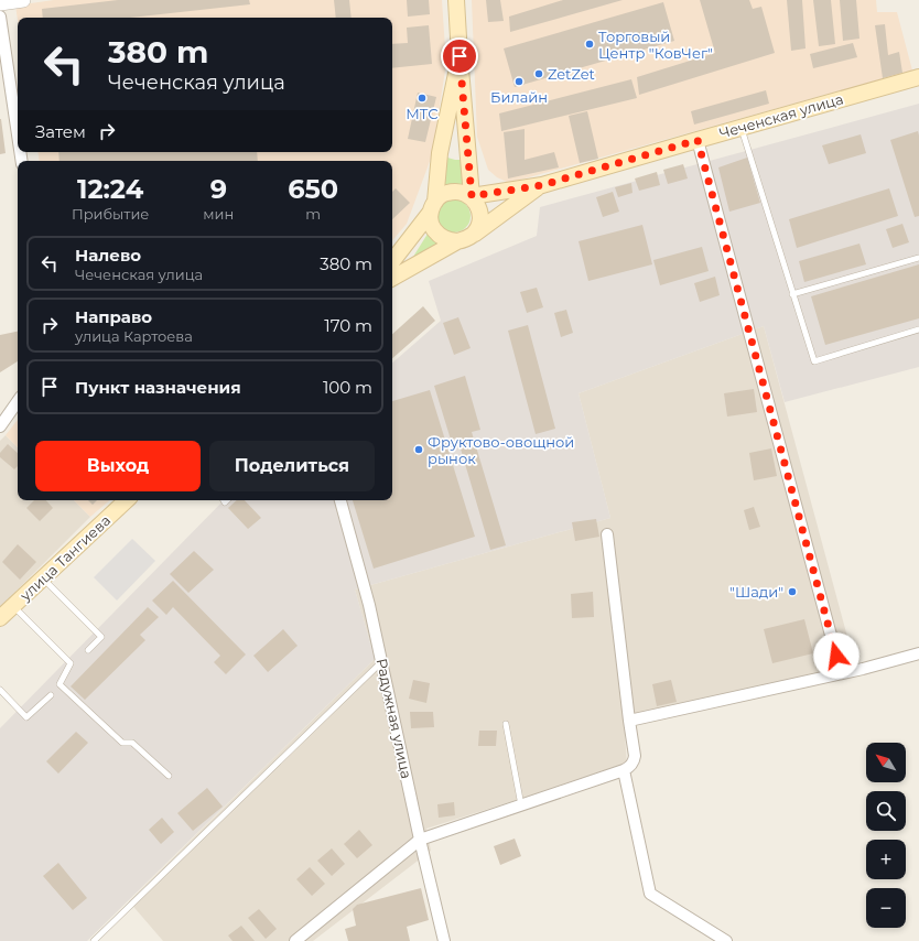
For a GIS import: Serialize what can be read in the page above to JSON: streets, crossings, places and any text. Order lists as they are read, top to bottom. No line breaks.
{"streets":{"main road":["Чеченская улица","улица Тангиева"],"street":["Радужная улица"]},"places":["Торговый Центр \"КовЧег\"","ZetZet","Билайн","МТС","Фруктово-овощной рынок","\"Шади\""],"north":"top left","page":{"turn":["380 m","Чеченская улица"],"then":"Затем","eta":["12:24","Прибытие","9","мин","650","m"],"list":[{"name":"Налево","note":"Чеченская улица","value":"380 m"},{"name":"Направо","note":"улица Картоева","value":"170 m"},{"name":"Пункт назначения","value":"100 m"}],"buttons":["Выход","Поделиться"],"map_buttons":["+","−"]}}
